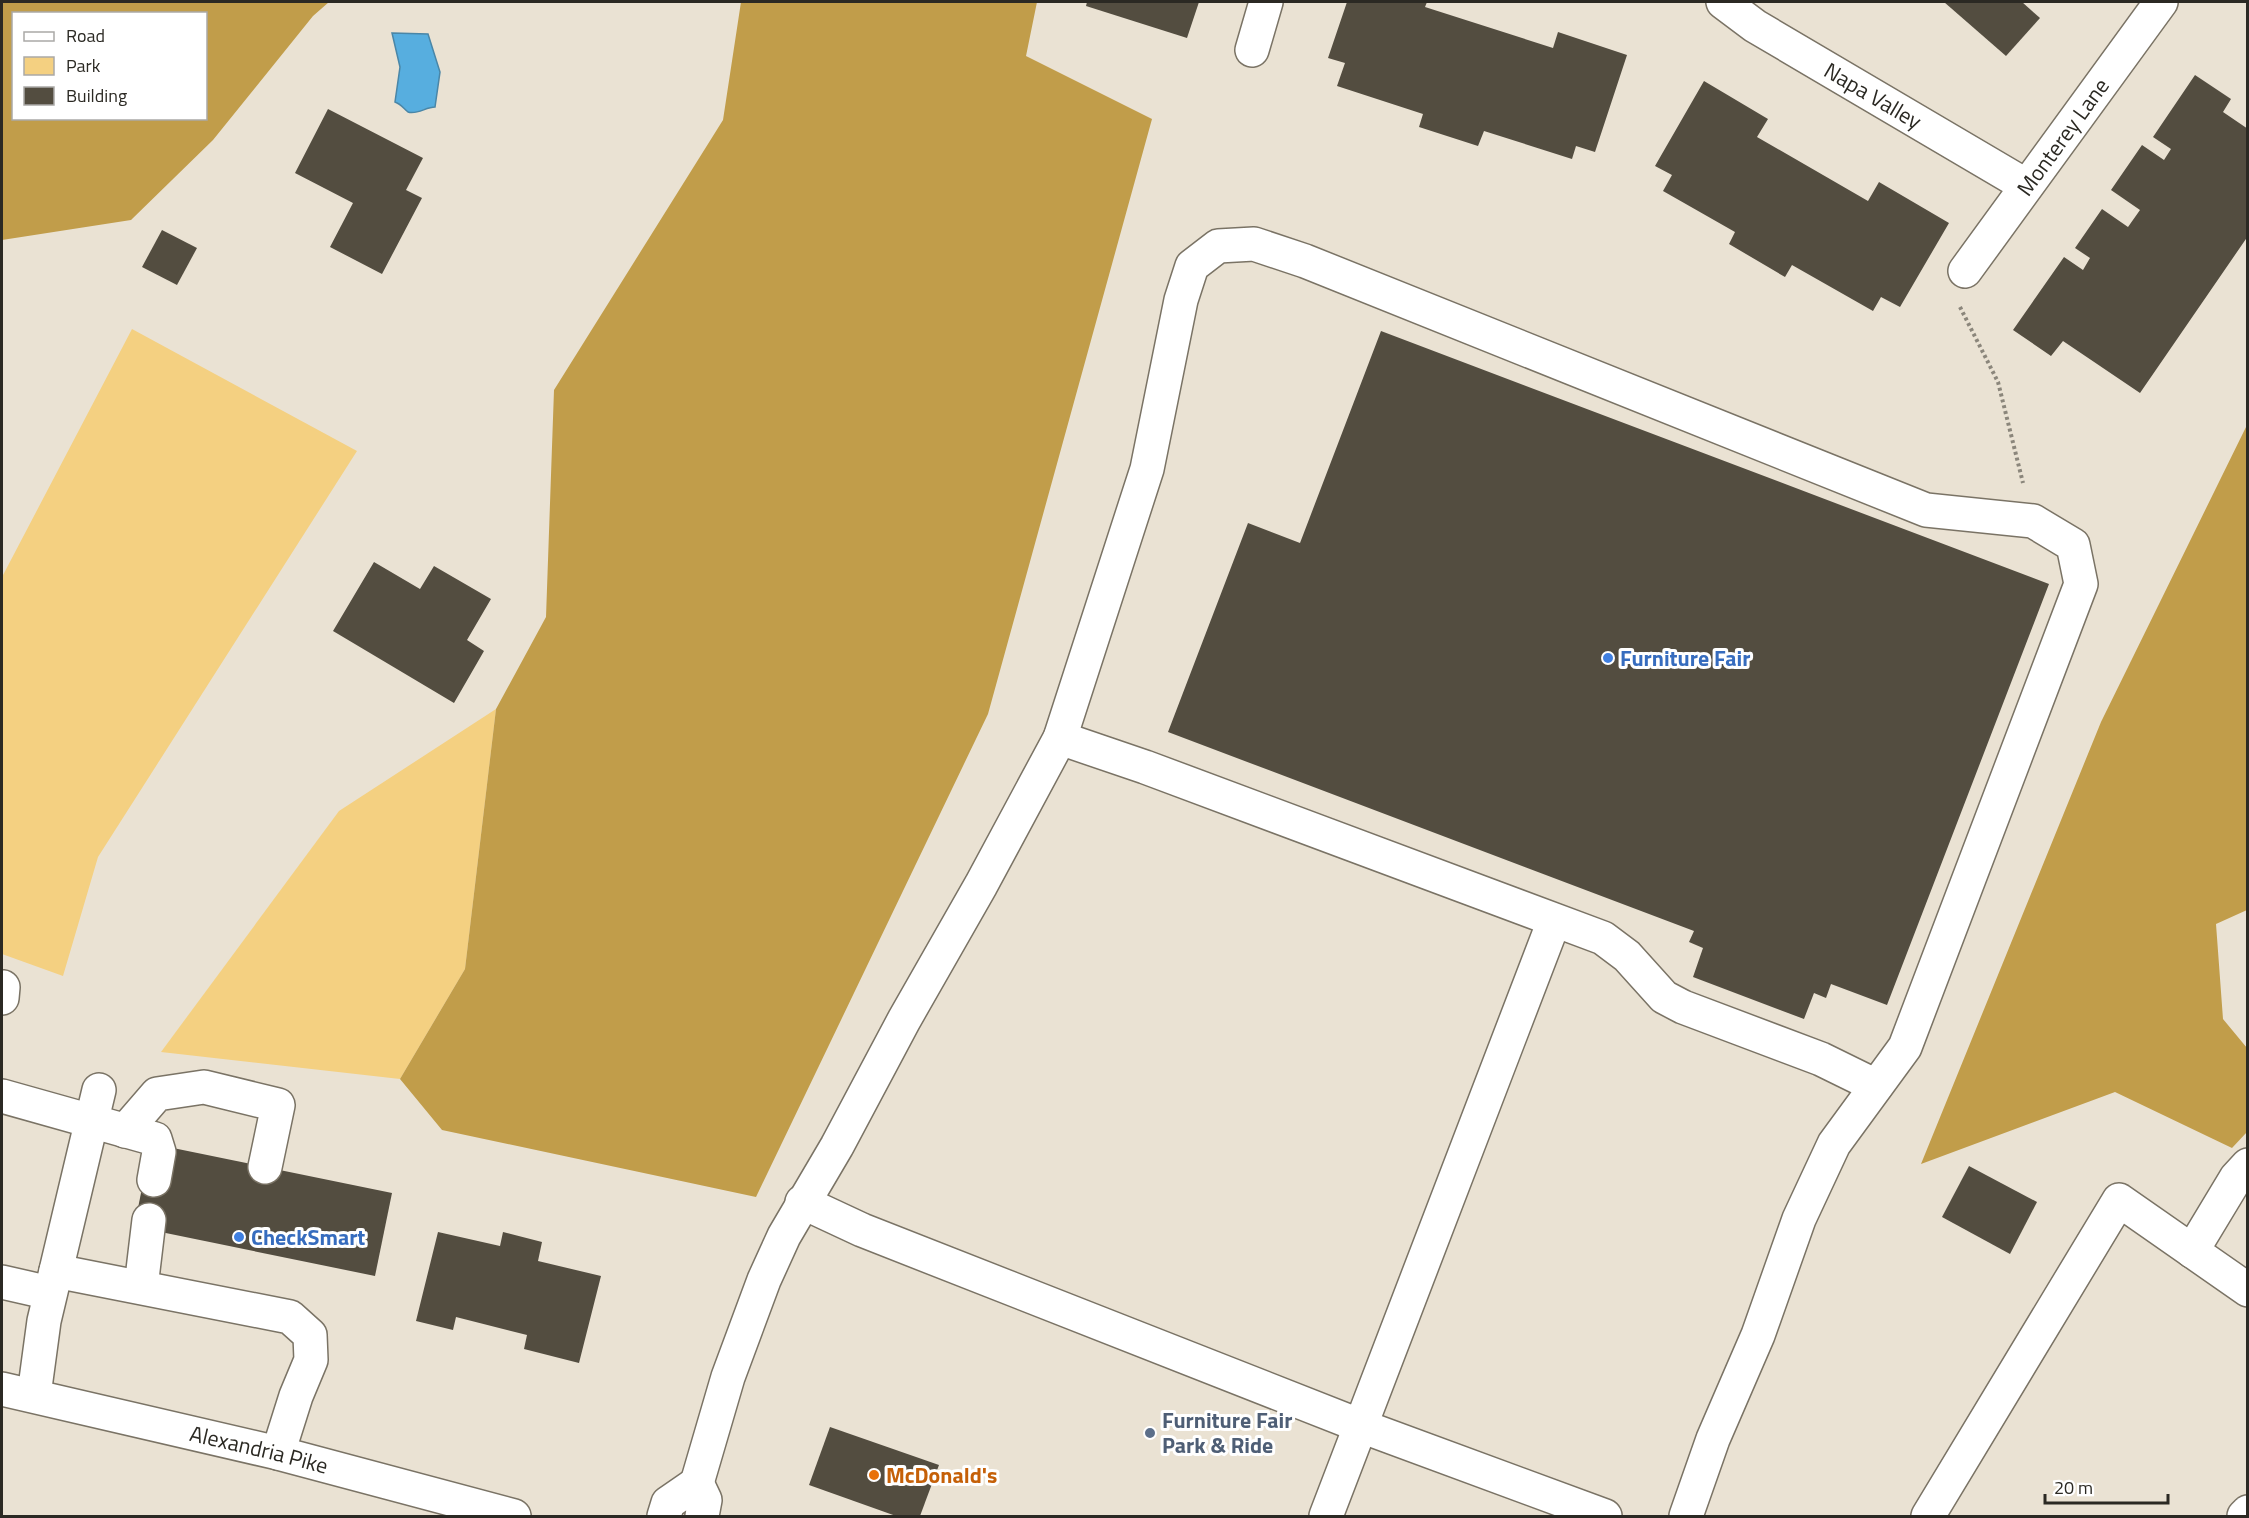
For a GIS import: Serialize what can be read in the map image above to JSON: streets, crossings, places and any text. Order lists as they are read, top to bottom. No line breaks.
{"streets":{"main road":["Napa Valley","Monterey Lane","Alexandria Pike"]},"crossings":[["Napa Valley","Monterey Lane"]],"places":["Furniture Fair","CheckSmart","Furniture Fair Park & Ride","McDonald's"],"legend":["Road","Park","Building"],"scale_bar":"20 m"}
